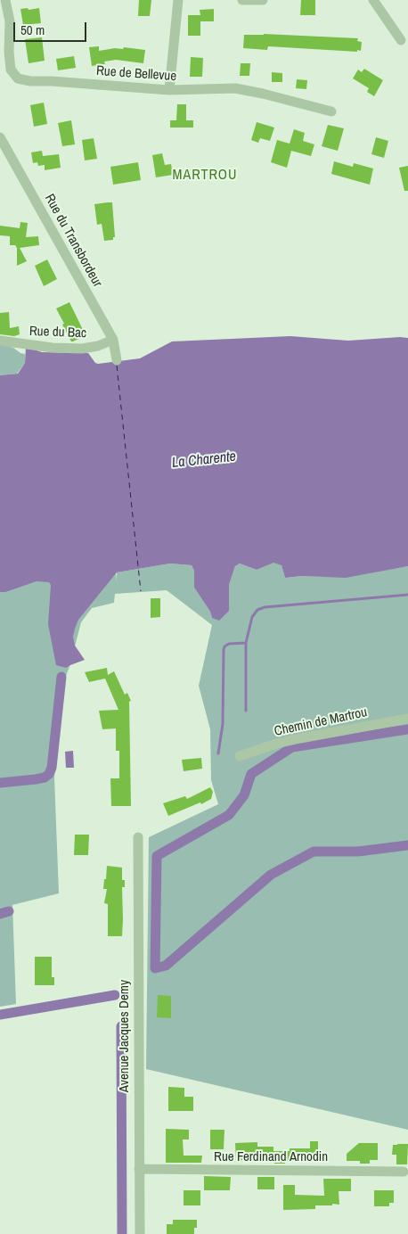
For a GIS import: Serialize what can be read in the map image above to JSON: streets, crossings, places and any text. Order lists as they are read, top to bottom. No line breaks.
{"streets":{"street":["Rue de Bellevue","Rue du Transbordeur","Rue du Bac","Chemin de Martrou","Avenue Jacques Demy","Rue Ferdinand Arnodin"]},"crossings":[["Rue du Transbordeur","Rue du Bac"],["Avenue Jacques Demy","Rue Ferdinand Arnodin"]],"districts":["MARTROU"],"water":["La Charente"],"scale_bar":"50 m"}
